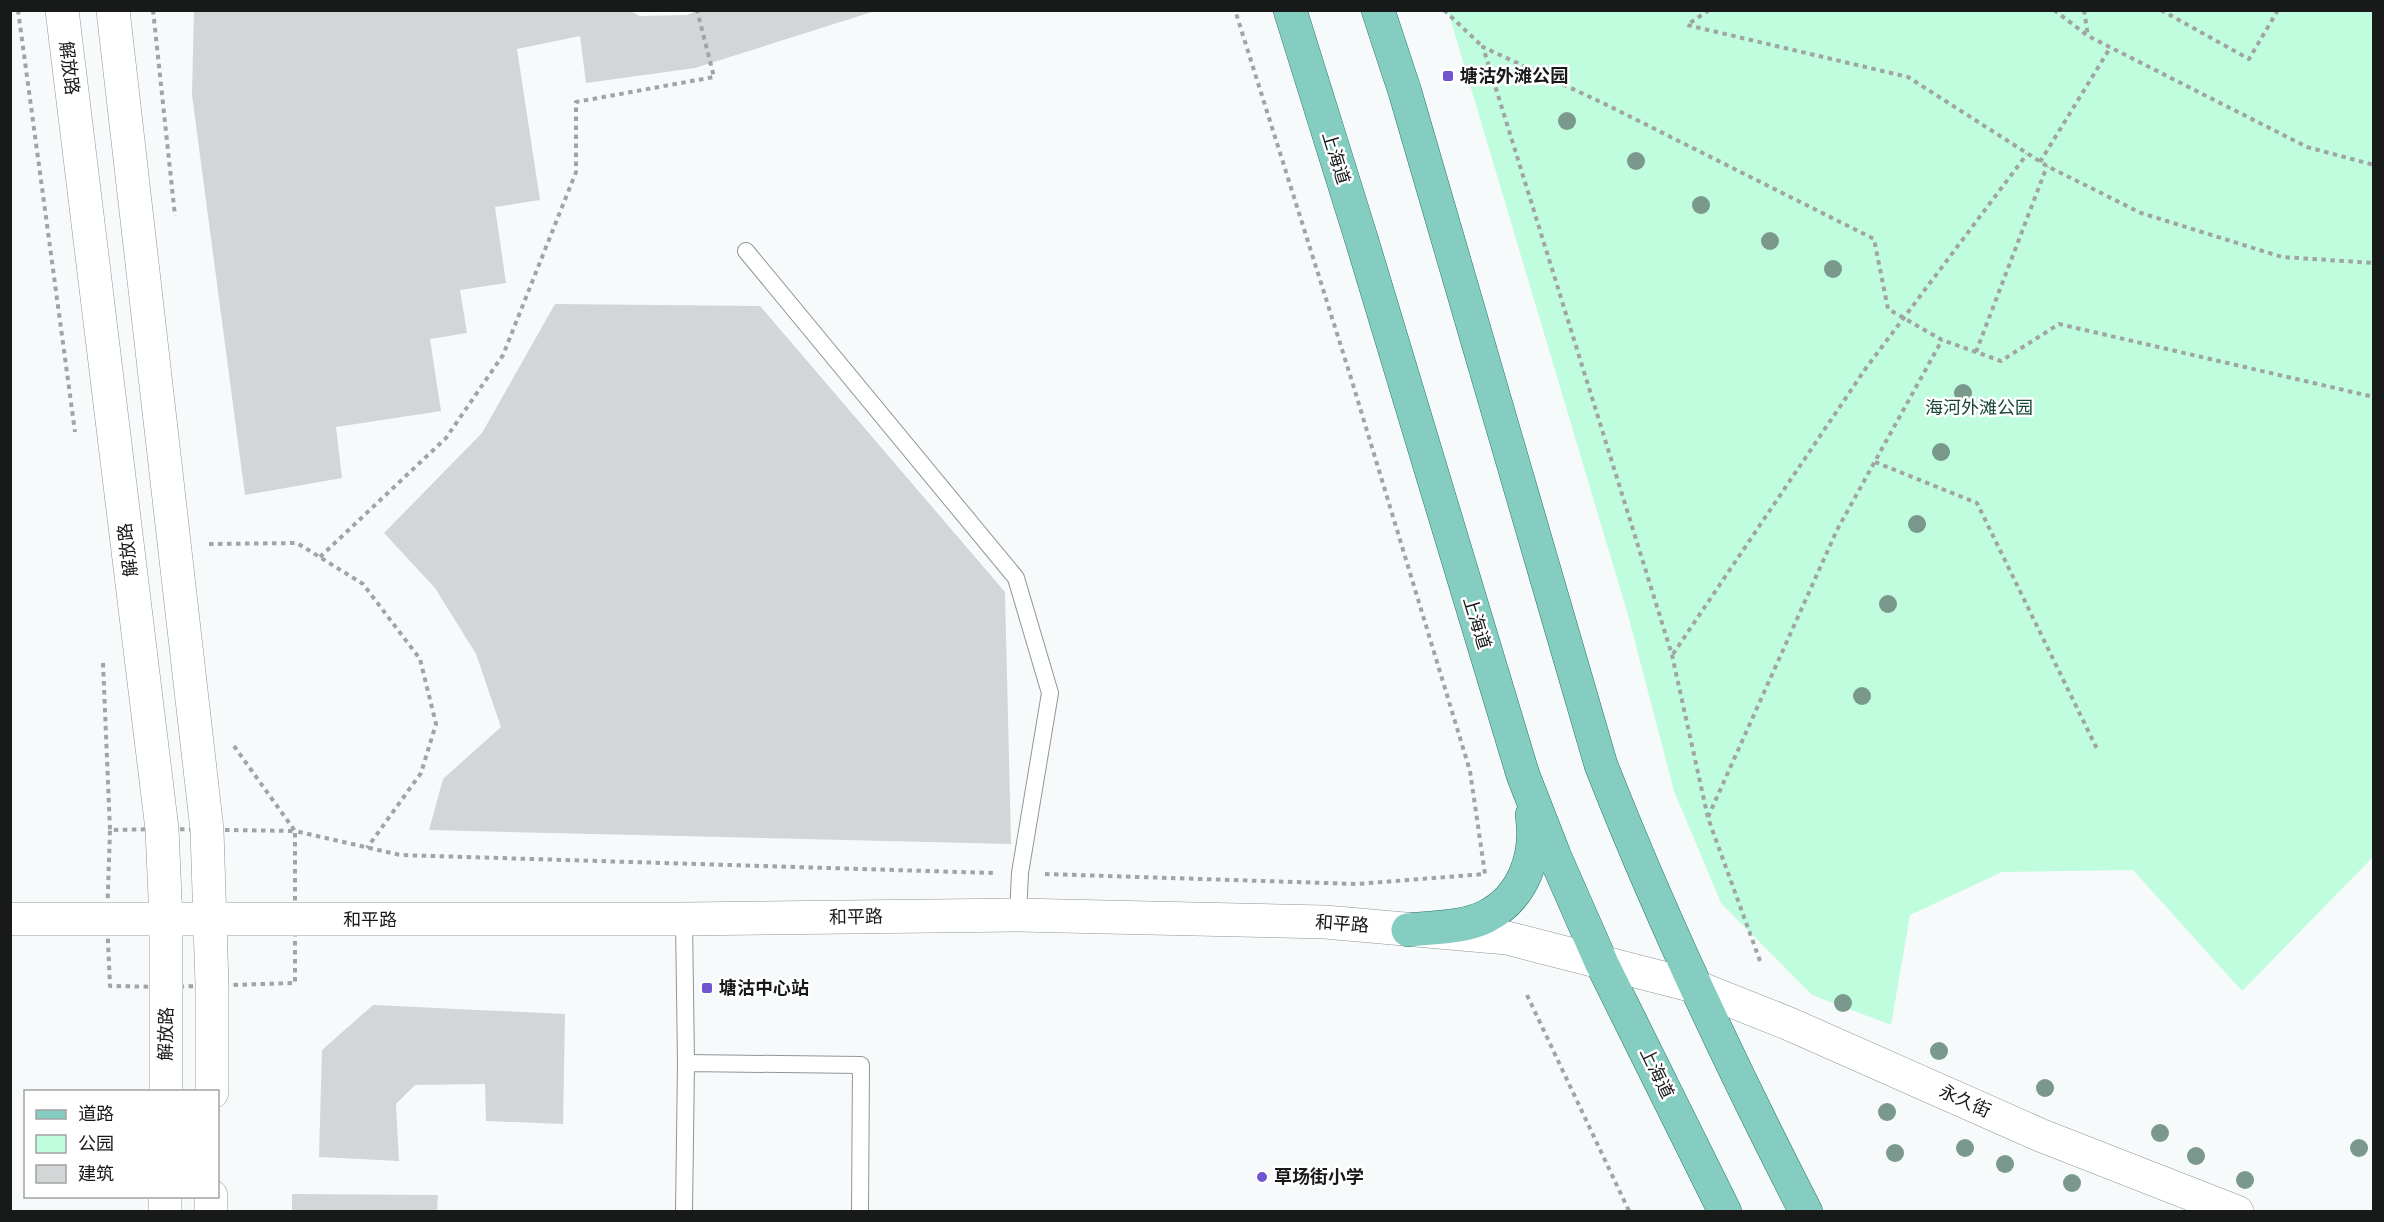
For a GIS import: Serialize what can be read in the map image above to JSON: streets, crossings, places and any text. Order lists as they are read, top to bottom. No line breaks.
{"streets":{"main road":["上海道"],"street":["解放路","和平路","永久街"]},"crossings":[["解放路","和平路"],["上海道","和平路"],["和平路","永久街"]],"parks":["海河外滩公园"],"places":{"transit":["塘沽外滩公园","塘沽中心站"],"other":["草场街小学"]},"legend":["道路","公园","建筑"]}
